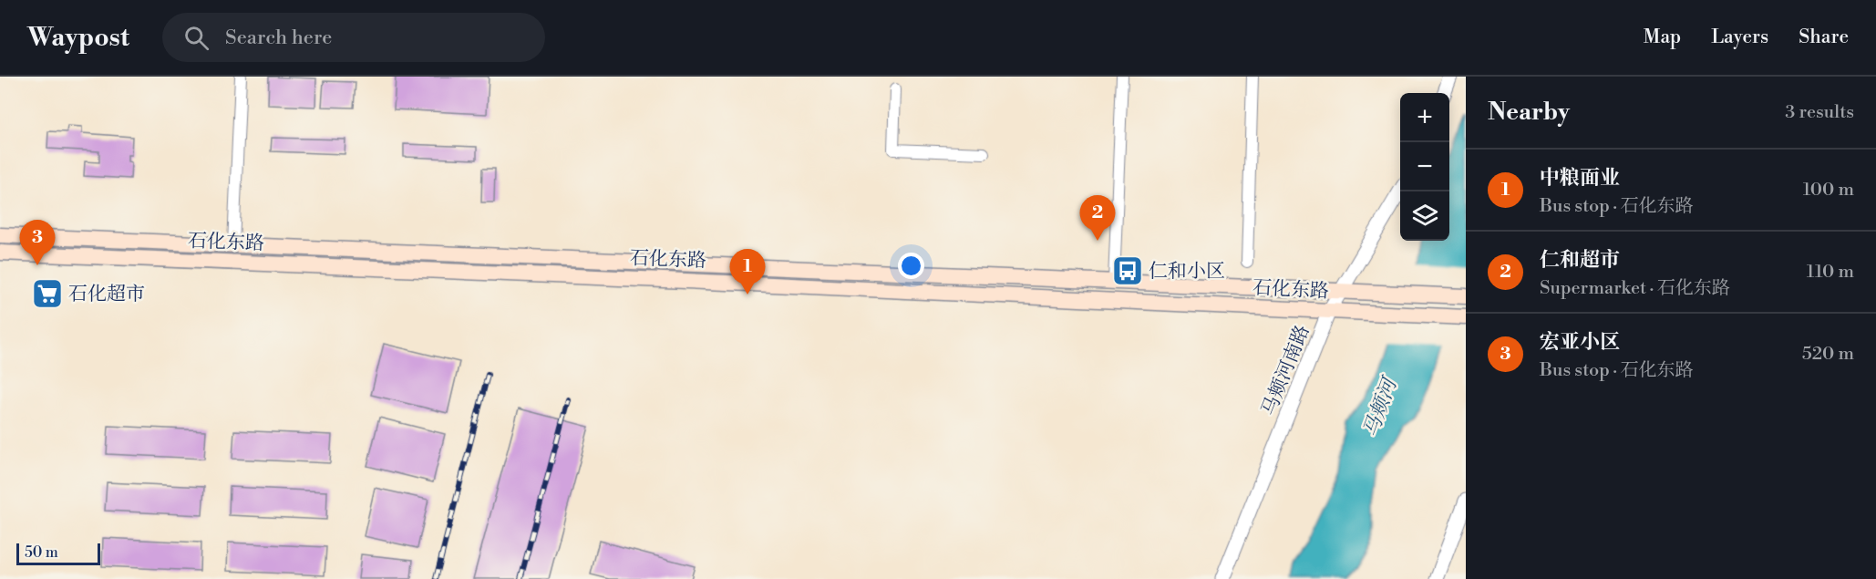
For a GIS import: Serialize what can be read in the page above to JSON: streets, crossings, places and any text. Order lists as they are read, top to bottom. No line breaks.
{"streets":{"main road":["石化东路"],"street":["马颊河南路"]},"crossings":[["石化东路","马颊河南路"]],"water":["马颊河"],"places":{"bus stop":["仁和小区"],"supermarket":["石化超市"]},"scale_bar":"50 m","page":{"header":"Waypost","search":"Search here","nav":["Map","Layers","Share"],"heading":["Nearby","3 results"],"map_buttons":["+","−"],"list":[{"mark":"1","name":"中粮面业","note":"Bus stop · 石化东路","value":"100 m"},{"mark":"2","name":"仁和超市","note":"Supermarket · 石化东路","value":"110 m"},{"mark":"3","name":"宏亚小区","note":"Bus stop · 石化东路","value":"520 m"}],"pins":["2","3","1"],"scale":"50 m"}}
